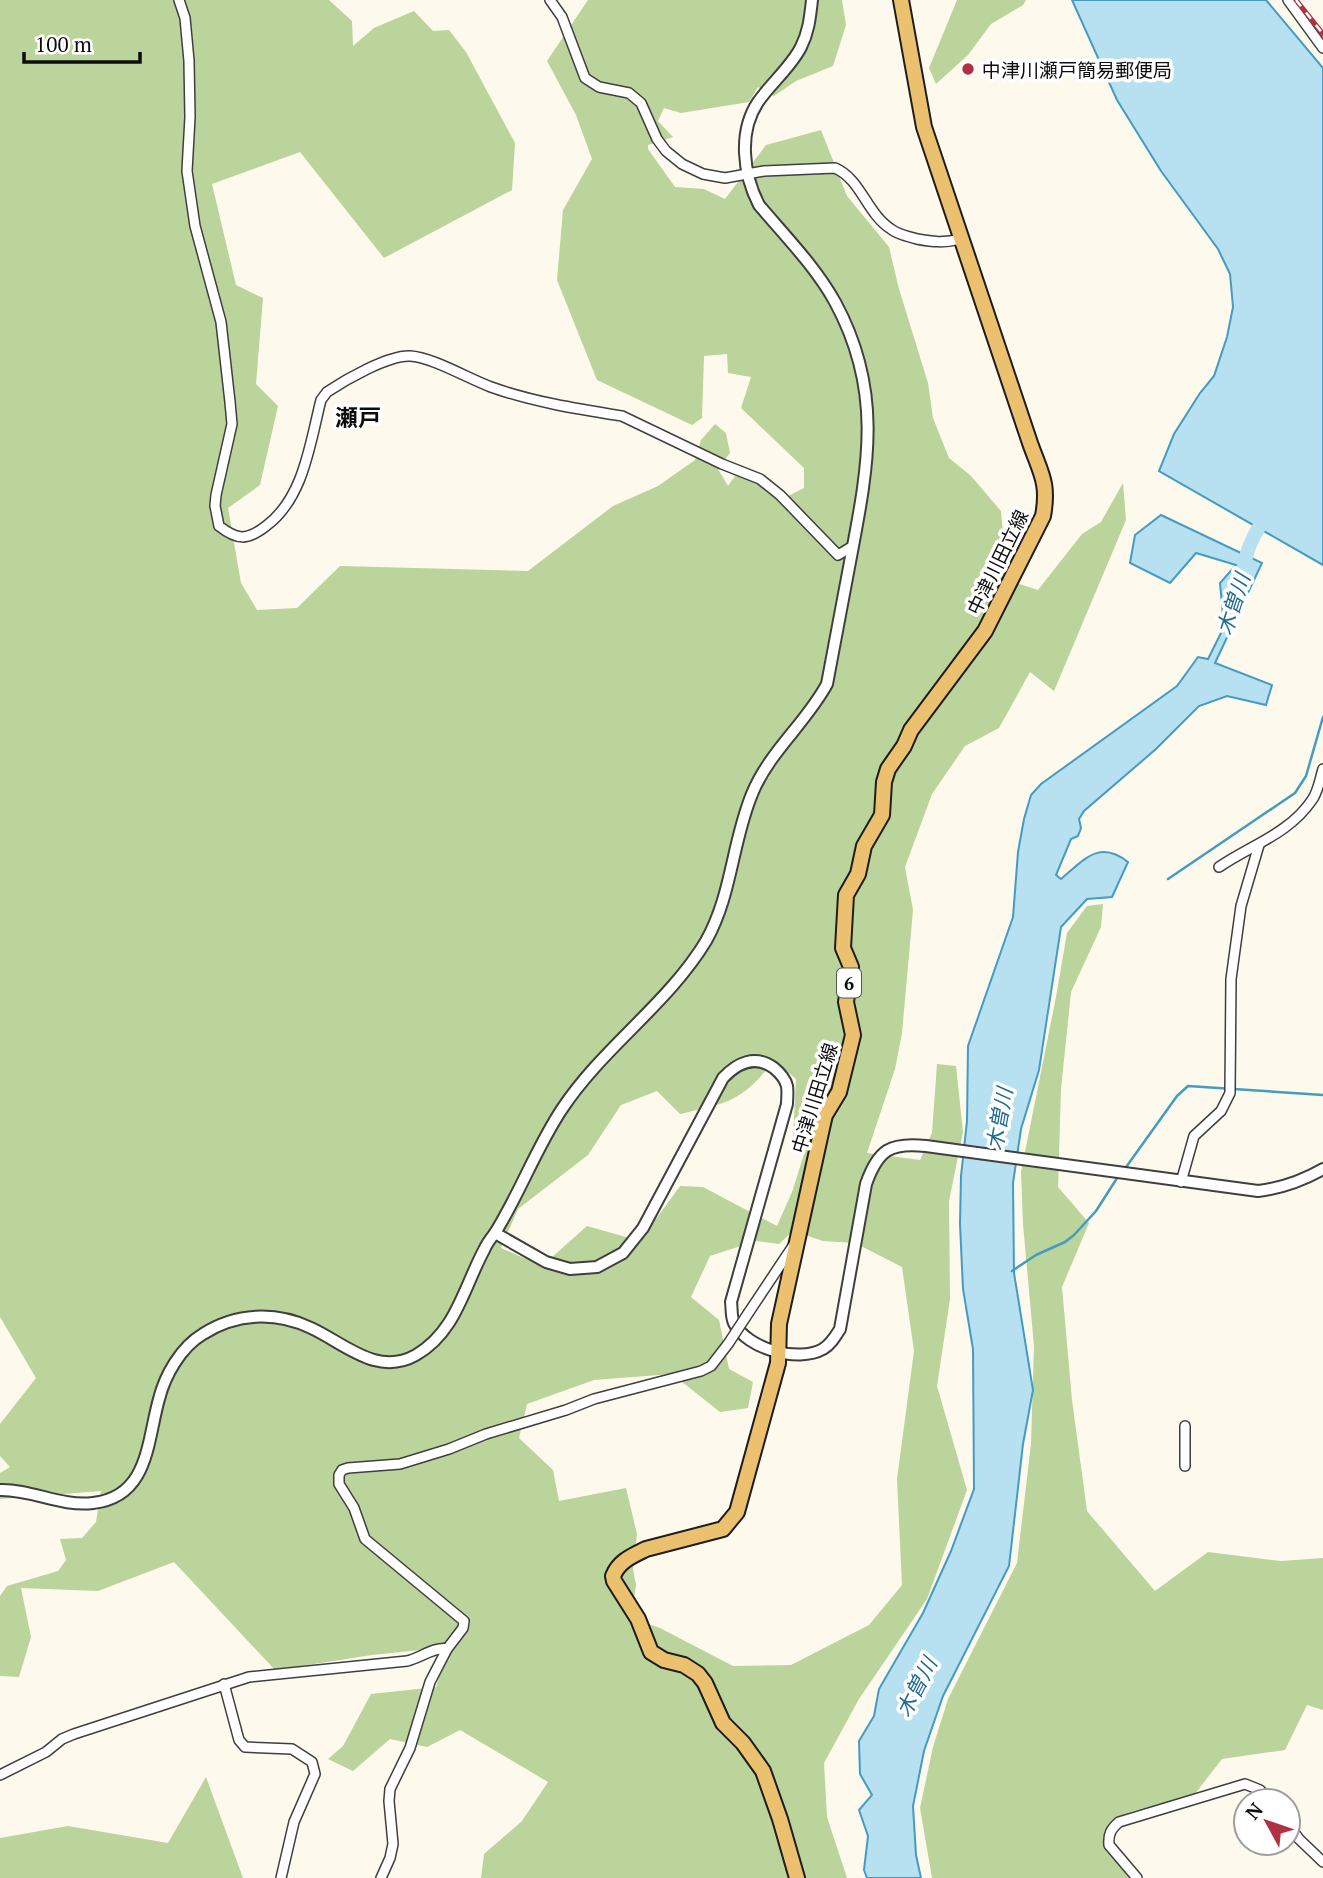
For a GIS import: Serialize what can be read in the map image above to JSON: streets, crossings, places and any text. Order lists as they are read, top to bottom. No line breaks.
{"streets":{"main road":["中津川田立線","6"]},"districts":["瀬戸"],"water":["木曽川"],"places":["中津川瀬戸簡易郵便局"],"scale_bar":"100 m","north":"top left"}
